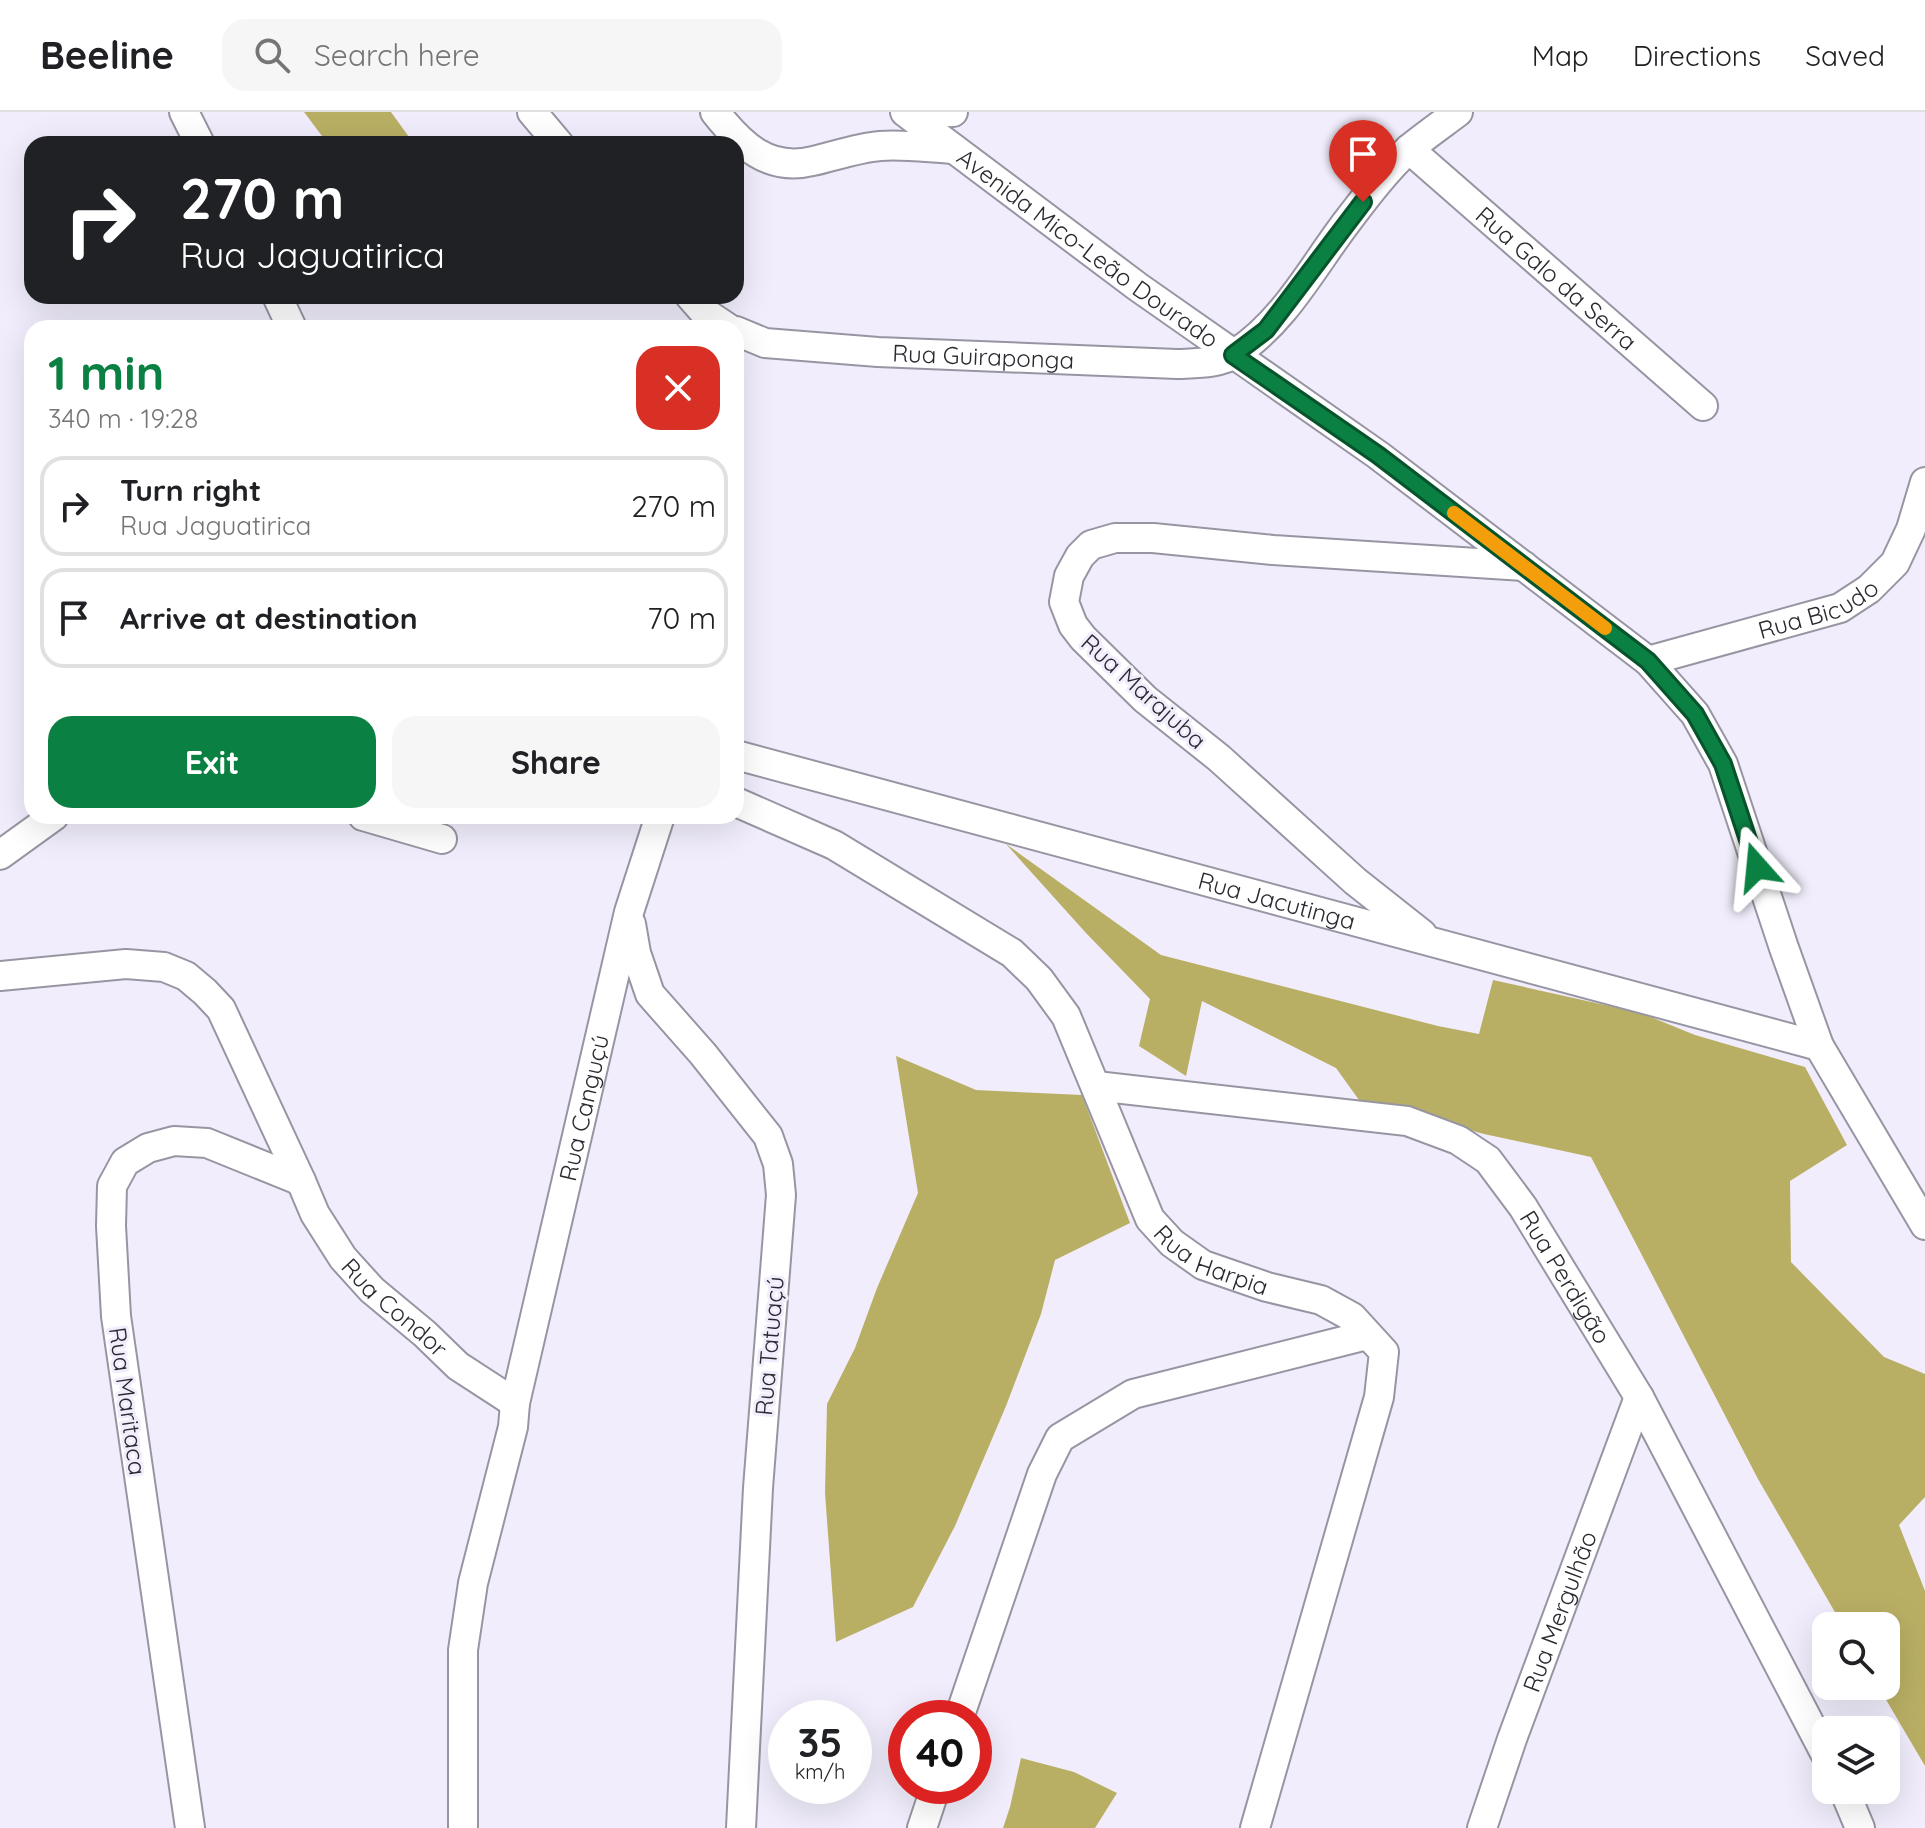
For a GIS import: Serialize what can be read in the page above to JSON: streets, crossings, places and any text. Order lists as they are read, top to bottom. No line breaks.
{"streets":{"street":["Avenida Mico-Leão Dourado","Rua Galo da Serra","Rua Guiraponga","Rua Bicudo","Rua Marajuba","Rua Jacutinga","Rua Canguçú","Rua Harpia","Rua Perdigão","Rua Condor","Rua Tatuaçú","Rua Maritaca","Rua Mergulhão"]},"crossings":[["Avenida Mico-Leão Dourado","Rua Guiraponga"],["Avenida Mico-Leão Dourado","Rua Bicudo"],["Avenida Mico-Leão Dourado","Rua Marajuba"],["Avenida Mico-Leão Dourado","Rua Jacutinga"],["Rua Marajuba","Rua Jacutinga"],["Rua Canguçú","Rua Condor"],["Rua Canguçú","Rua Tatuaçú"],["Rua Harpia","Rua Perdigão"],["Rua Perdigão","Rua Mergulhão"],["Rua Condor","Rua Maritaca"]],"page":{"header":"Beeline","search":"Search here","nav":["Map","Directions","Saved"],"turn":["270 m","Rua Jaguatirica"],"heading":["1 min","340 m · 19:28"],"list":[{"name":"Turn right","note":"Rua Jaguatirica","value":"270 m"},{"name":"Arrive at destination","value":"70 m"}],"buttons":["Exit","Share"],"speed":"35 km/h","limit":"40"}}
